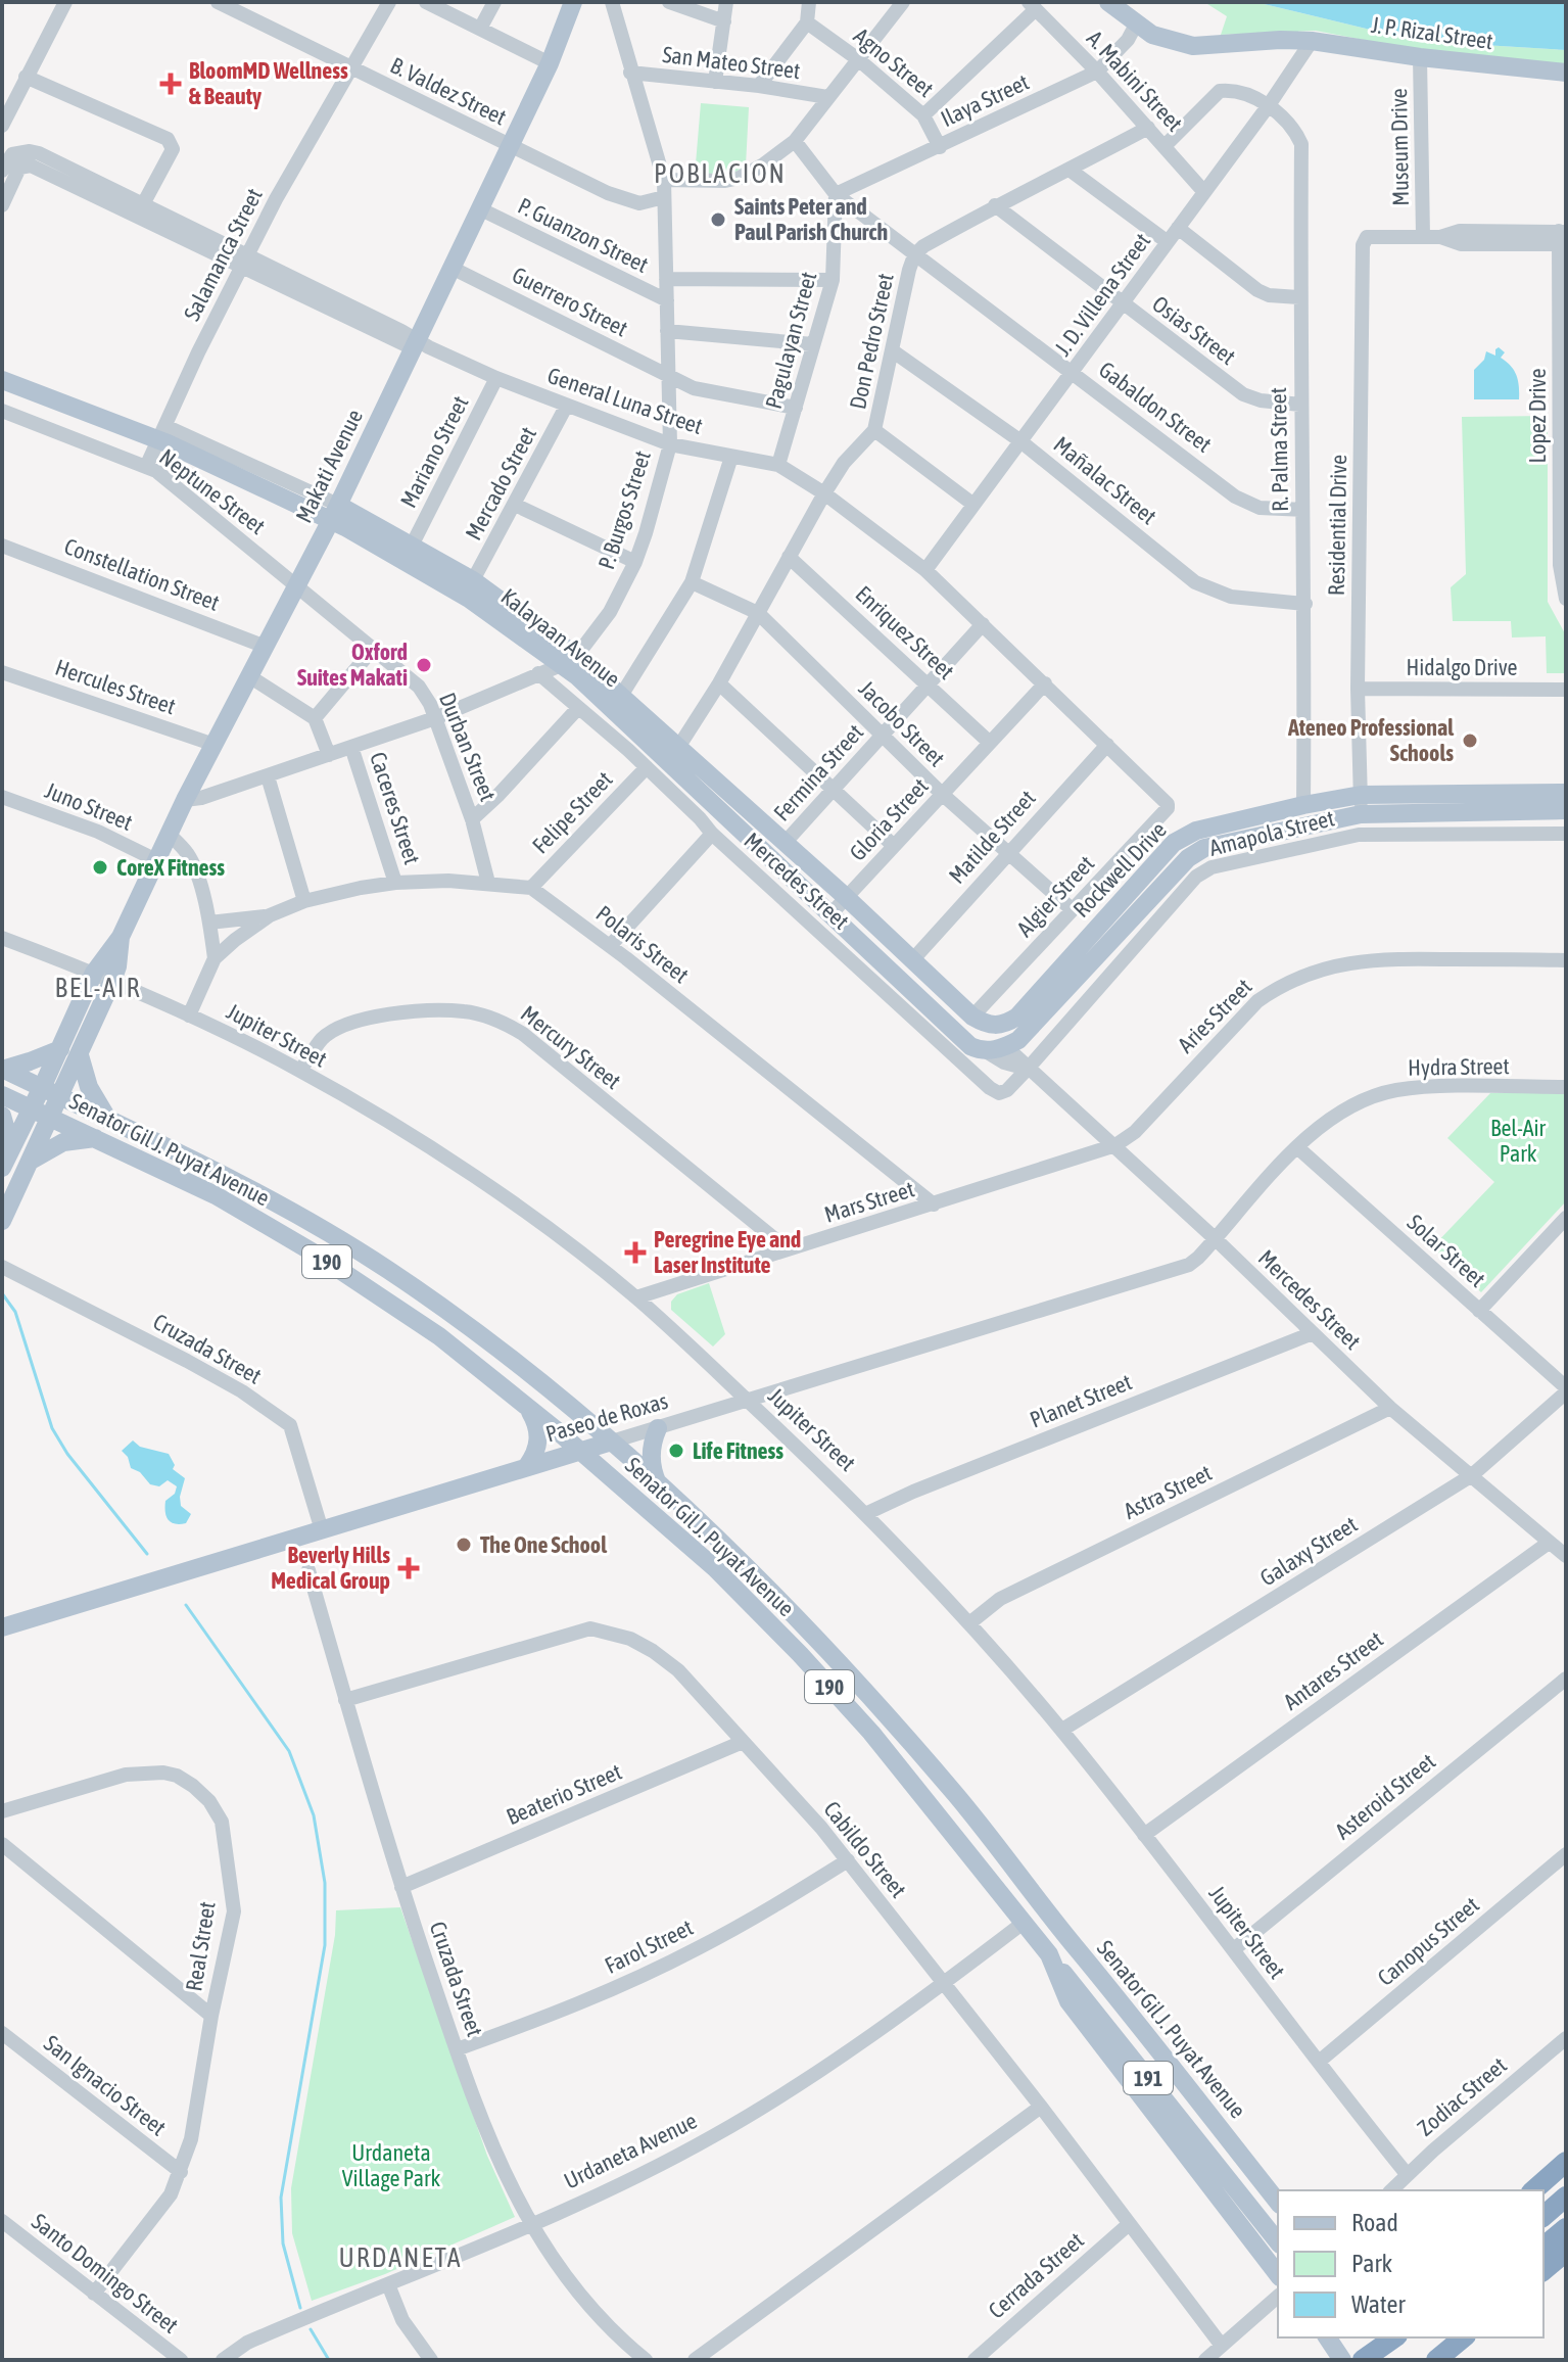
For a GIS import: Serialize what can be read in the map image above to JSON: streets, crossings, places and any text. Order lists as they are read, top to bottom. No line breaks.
{"streets":{"main road":["J. P. Rizal Street","Makati Avenue","Kalayaan Avenue","Rockwell Drive","Senator Gil J. Puyat Avenue","190","Paseo de Roxas","191"],"street":["San Mateo Street","Agno Street","A. Mabini Street","B. Valdez Street","Ilaya Street","Museum Drive","P. Guanzon Street","Salamanca Street","J. D. Villena Street","Guerrero Street","Osias Street","Pagulayan Street","Don Pedro Street","General Luna Street","Gabaldon Street","Lopez Drive","R. Palma Street","Mariano Street","Mañalac Street","Mercado Street","Neptune Street","P. Burgos Street","Residential Drive","Constellation Street","Enriquez Street","Hidalgo Drive","Hercules Street","Jacobo Street","Durban Street","Fermina Street","Juno Street","Caceres Street","Felipe Street","Gloria Street","Amapola Street","Matilde Street","Mercedes Street","Algier Street","Polaris Street","Aries Street","Jupiter Street","Mercury Street","Hydra Street","Mars Street","Solar Street","Cruzada Street","Planet Street","Astra Street","Galaxy Street","Antares Street","Beaterio Street","Asteroid Street","Cabildo Street","Canopus Street","Real Street","Farol Street","San Ignacio Street","Zodiac Street","Urdaneta Avenue","Santo Domingo Street","Cerrada Street"]},"crossings":[["J. P. Rizal Street","Ilaya Street"],["J. P. Rizal Street","Museum Drive"],["J. P. Rizal Street","J. D. Villena Street"],["San Mateo Street","P. Burgos Street"],["Agno Street","Ilaya Street"],["A. Mabini Street","Ilaya Street"],["A. Mabini Street","J. D. Villena Street"],["A. Mabini Street","Don Pedro Street"],["B. Valdez Street","Salamanca Street"],["B. Valdez Street","Makati Avenue"],["B. Valdez Street","P. Burgos Street"],["Ilaya Street","Pagulayan Street"],["Ilaya Street","Gabaldon Street"],["Museum Drive","Residential Drive"],["P. Guanzon Street","Makati Avenue"],["P. Guanzon Street","P. Burgos Street"],["Salamanca Street","General Luna Street"],["Salamanca Street","Neptune Street"],["Salamanca Street","Kalayaan Avenue"],["J. D. Villena Street","Osias Street"],["J. D. Villena Street","General Luna Street"],["J. D. Villena Street","Gabaldon Street"],["J. D. Villena Street","R. Palma Street"],["J. D. Villena Street","Mañalac Street"],["Guerrero Street","Pagulayan Street"],["Guerrero Street","Makati Avenue"],["Guerrero Street","P. Burgos Street"],["Osias Street","Don Pedro Street"],["Osias Street","R. Palma Street"],["Pagulayan Street","General Luna Street"],["Pagulayan Street","Gabaldon Street"],["Don Pedro Street","General Luna Street"],["Don Pedro Street","Gabaldon Street"],["Don Pedro Street","Mañalac Street"],["Don Pedro Street","Enriquez Street"],["Don Pedro Street","Kalayaan Avenue"],["Don Pedro Street","Jacobo Street"],["General Luna Street","Mariano Street"],["General Luna Street","Makati Avenue"],["General Luna Street","Mercado Street"],["General Luna Street","P. Burgos Street"],["General Luna Street","Fermina Street"],["General Luna Street","Gloria Street"],["General Luna Street","Matilde Street"],["General Luna Street","Algier Street"],["Gabaldon Street","R. Palma Street"],["R. Palma Street","Mañalac Street"],["R. Palma Street","Rockwell Drive"],["Mariano Street","Kalayaan Avenue"],["Makati Avenue","Neptune Street"],["Makati Avenue","Constellation Street"],["Makati Avenue","Kalayaan Avenue"],["Makati Avenue","Hercules Street"],["Makati Avenue","Durban Street"],["Makati Avenue","Juno Street"],["Makati Avenue","Jupiter Street"],["Makati Avenue","Senator Gil J. Puyat Avenue"],["Mercado Street","Kalayaan Avenue"],["Neptune Street","Durban Street"],["P. Burgos Street","Kalayaan Avenue"],["Residential Drive","Hidalgo Drive"],["Residential Drive","Rockwell Drive"],["Enriquez Street","Fermina Street"],["Enriquez Street","Gloria Street"],["Kalayaan Avenue","Fermina Street"],["Kalayaan Avenue","Gloria Street"],["Kalayaan Avenue","Matilde Street"],["Kalayaan Avenue","Rockwell Drive"],["Kalayaan Avenue","Mercedes Street"],["Kalayaan Avenue","Algier Street"],["Jacobo Street","Fermina Street"],["Jacobo Street","Gloria Street"],["Jacobo Street","Matilde Street"],["Jacobo Street","Algier Street"],["Durban Street","Polaris Street"],["Caceres Street","Polaris Street"],["Felipe Street","Mercedes Street"],["Felipe Street","Polaris Street"],["Amapola Street","Mercedes Street"],["Rockwell Drive","Mercedes Street"],["Rockwell Drive","Algier Street"],["Mercedes Street","Aries Street"],["Mercedes Street","Hydra Street"],["Mercedes Street","Mars Street"],["Mercedes Street","Planet Street"],["Mercedes Street","Paseo de Roxas"],["Mercedes Street","Astra Street"],["Mercedes Street","Galaxy Street"],["Mercedes Street","Antares Street"],["Polaris Street","Jupiter Street"],["Polaris Street","Mars Street"],["Aries Street","Mars Street"],["Jupiter Street","Mercury Street"],["Jupiter Street","Mars Street"],["Jupiter Street","Planet Street"],["Jupiter Street","Paseo de Roxas"],["Jupiter Street","Astra Street"],["Jupiter Street","Galaxy Street"],["Jupiter Street","Antares Street"],["Jupiter Street","Asteroid Street"],["Jupiter Street","Canopus Street"],["Jupiter Street","Zodiac Street"],["Mercury Street","Mars Street"],["Hydra Street","Solar Street"],["Hydra Street","Paseo de Roxas"],["Senator Gil J. Puyat Avenue","Paseo de Roxas"],["Senator Gil J. Puyat Avenue","191"],["Senator Gil J. Puyat Avenue","Urdaneta Avenue"],["Solar Street","Galaxy Street"],["Cruzada Street","Paseo de Roxas"],["Cruzada Street","Beaterio Street"],["Cruzada Street","Cabildo Street"],["Cruzada Street","Farol Street"],["Cruzada Street","Urdaneta Avenue"],["Beaterio Street","Cabildo Street"],["Cabildo Street","Farol Street"],["Cabildo Street","Urdaneta Avenue"],["Cabildo Street","Cerrada Street"],["Real Street","San Ignacio Street"],["Real Street","Santo Domingo Street"]],"districts":["POBLACION","BEL-AIR","URDANETA"],"parks":["Bel-Air Park","Urdaneta Village Park"],"places":{"health":["BloomMD Wellness & Beauty","Peregrine Eye and Laser Institute","Beverly Hills Medical Group"],"other":["Saints Peter and Paul Parish Church","Oxford Suites Makati","Ateneo Professional Schools","CoreX Fitness","Life Fitness","The One School"]},"legend":["Road","Park","Water"]}
